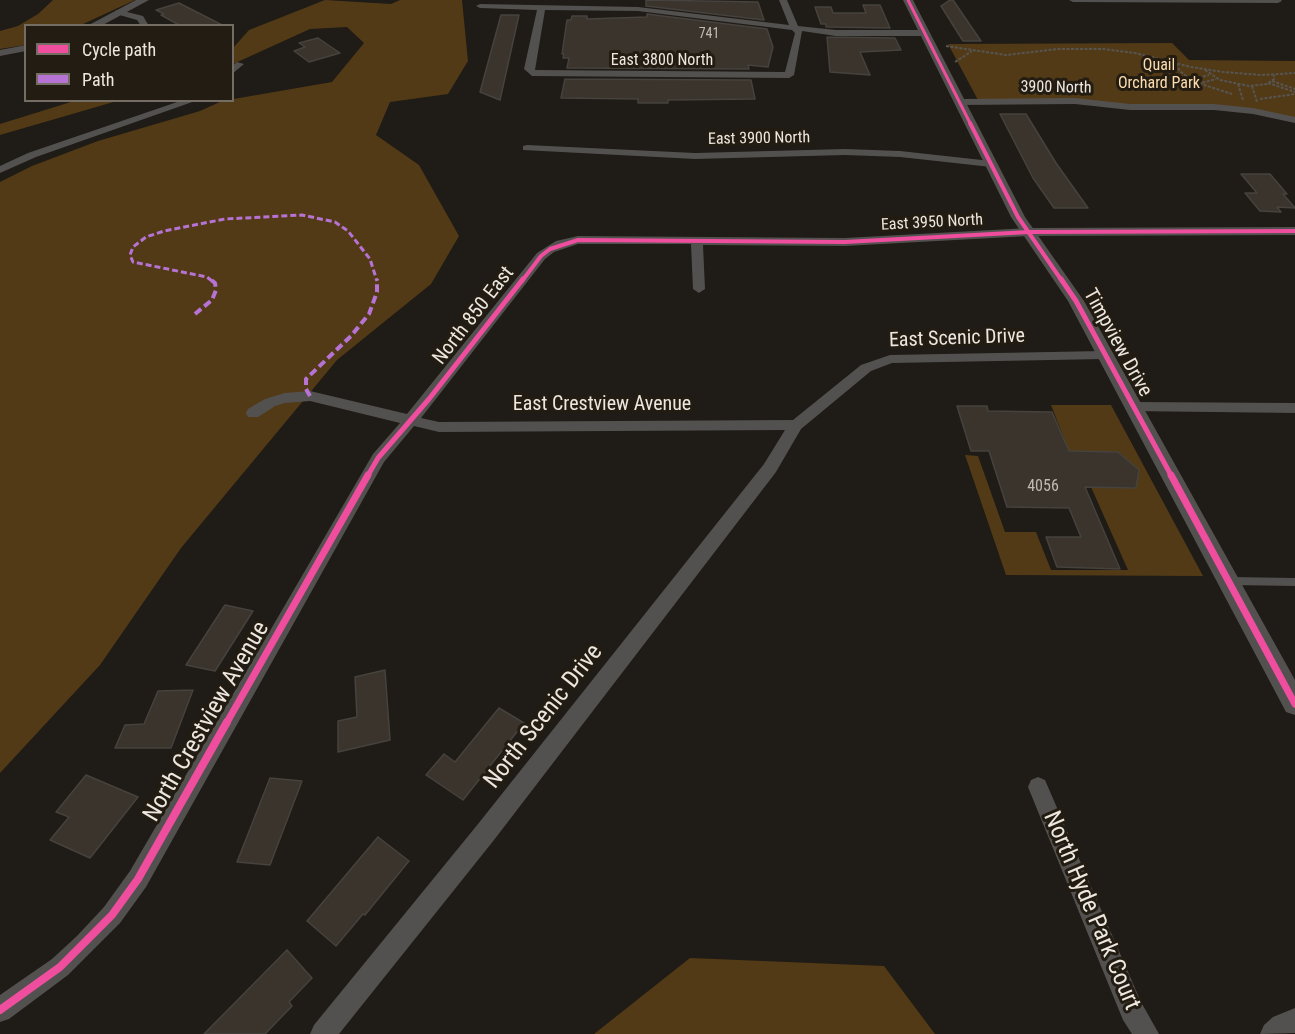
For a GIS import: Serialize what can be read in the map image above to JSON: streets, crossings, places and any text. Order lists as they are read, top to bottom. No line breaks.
{"streets":{"street":["East 3800 North","3900 North","East 3900 North","East 3950 North","North 850 East","East Scenic Drive","Timpview Drive","East Crestview Avenue","North Scenic Drive","North Crestview Avenue","North Hyde Park Court"]},"crossings":[["3900 North","Timpview Drive"],["East 3900 North","Timpview Drive"],["East 3950 North","North 850 East"],["East 3950 North","Timpview Drive"],["North 850 East","East Crestview Avenue"],["North 850 East","North Crestview Avenue"],["East Scenic Drive","Timpview Drive"],["East Scenic Drive","East Crestview Avenue"],["East Scenic Drive","North Scenic Drive"],["East Crestview Avenue","North Scenic Drive"],["East Crestview Avenue","North Crestview Avenue"]],"parks":["Quail Orchard Park"],"house_numbers":["741","4056"],"legend":["Cycle path","Path"]}
